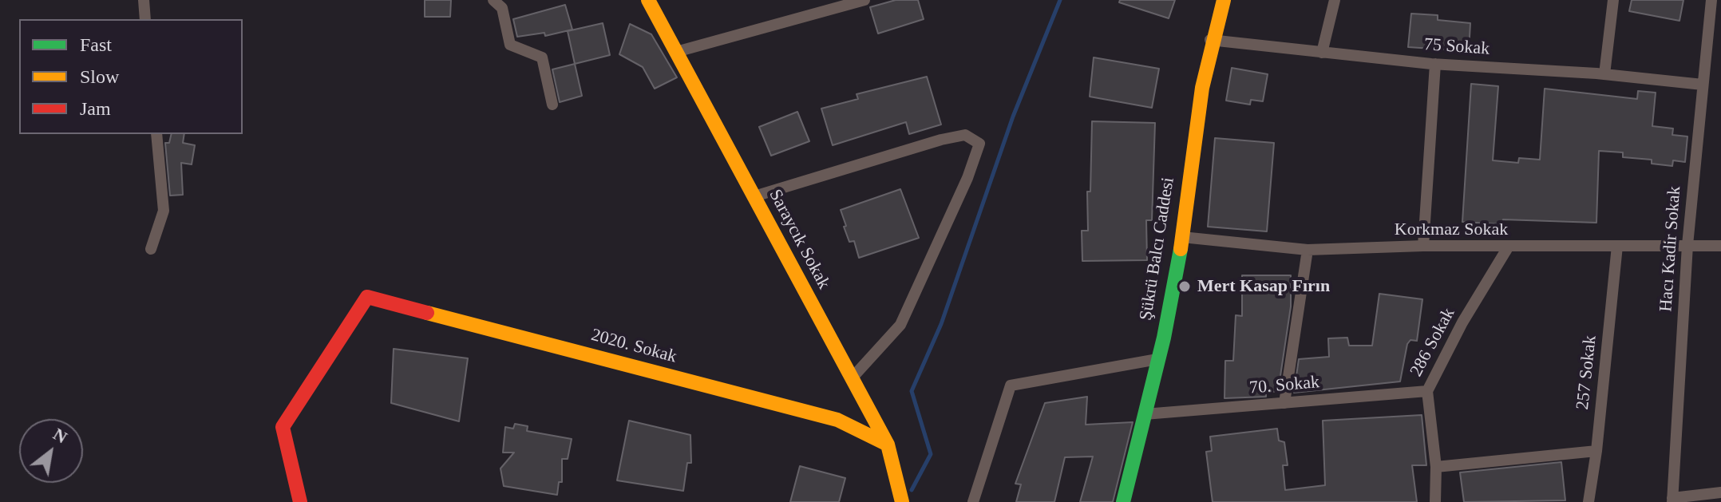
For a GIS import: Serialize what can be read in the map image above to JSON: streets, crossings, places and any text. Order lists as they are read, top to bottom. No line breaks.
{"streets":{"street":["75 Sokak","Korkmaz Sokak","Saraycık Sokak","Şükrü Balcı Caddesi","Hacı Kadir Sokak","286 Sokak","2020. Sokak","257 Sokak","70. Sokak"]},"crossings":[["75 Sokak","Şükrü Balcı Caddesi"],["75 Sokak","Hacı Kadir Sokak"],["Korkmaz Sokak","Şükrü Balcı Caddesi"],["Korkmaz Sokak","Hacı Kadir Sokak"],["Korkmaz Sokak","286 Sokak"],["Korkmaz Sokak","257 Sokak"],["Saraycık Sokak","2020. Sokak"],["Şükrü Balcı Caddesi","70. Sokak"],["286 Sokak","70. Sokak"]],"places":["Mert Kasap Fırın"],"legend":["Fast","Slow","Jam"],"north":"top right"}
